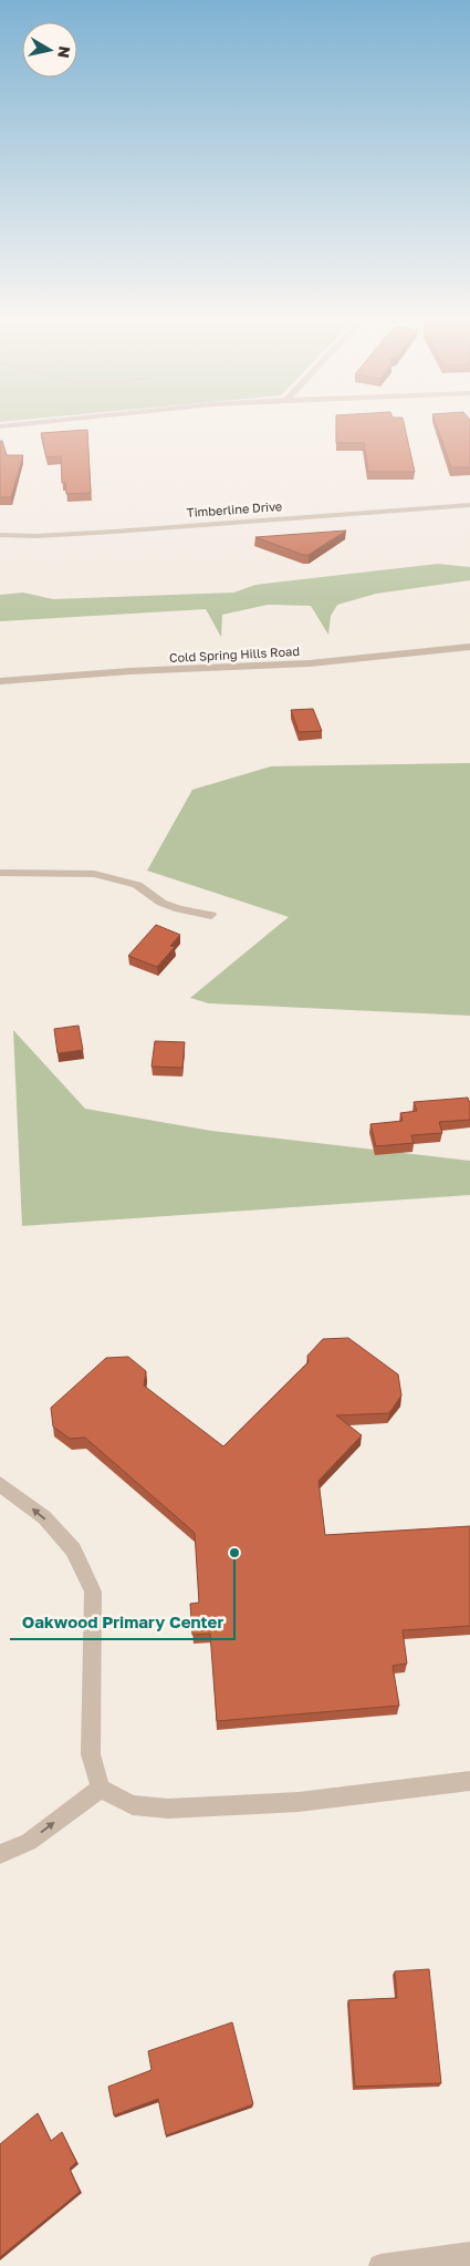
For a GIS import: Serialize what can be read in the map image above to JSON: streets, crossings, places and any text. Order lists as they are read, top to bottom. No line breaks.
{"streets":{"street":["Timberline Drive","Cold Spring Hills Road"]},"places":["Oakwood Primary Center"],"north":"right"}
